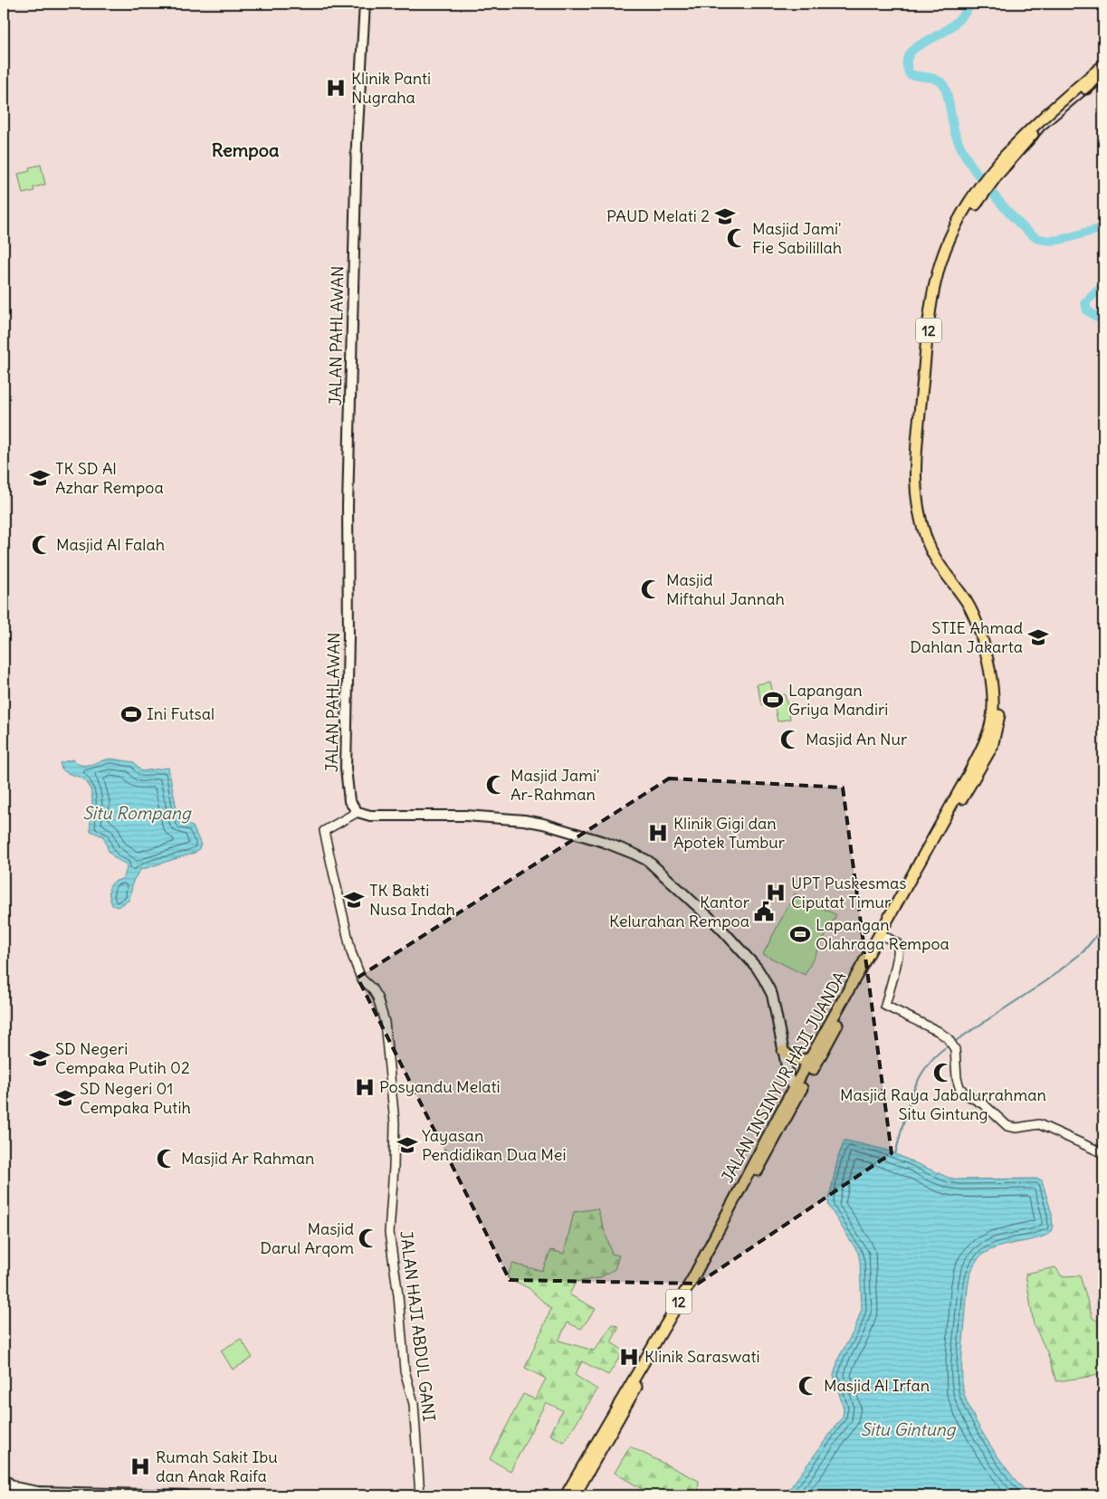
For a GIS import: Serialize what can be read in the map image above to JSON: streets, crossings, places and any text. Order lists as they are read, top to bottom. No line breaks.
{"streets":{"highway":["12","JALAN INSINYUR HAJI JUANDA"],"main road":["JALAN PAHLAWAN"],"street":["JALAN HAJI ABDUL GANI"]},"crossings":[["JALAN PAHLAWAN","JALAN HAJI ABDUL GANI"]],"districts":["Rempoa"],"water":["Situ Rompang","Situ Gintung"],"places":{"hospital":["Klinik Panti Nugraha","Klinik Gigi dan Apotek Tumbur","UPT Puskesmas Ciputat Timur","Posyandu Melati","Klinik Saraswati","Rumah Sakit Ibu dan Anak Raifa"],"school or university":["PAUD Melati 2","TK SD Al Azhar Rempoa","STIE Ahmad Dahlan Jakarta","TK Bakti Nusa Indah","SD Negeri Cempaka Putih 02","SD Negeri 01 Cempaka Putih","Yayasan Pendidikan Dua Mei"],"mosque":["Masjid Jami' Fie Sabilillah","Masjid Al Falah","Masjid Miftahul Jannah","Masjid An Nur","Masjid Jami' Ar-Rahman","Masjid Raya Jabalurrahman Situ Gintung","Masjid Ar Rahman","Masjid Darul Arqom","Masjid Al Irfan"],"sports":["Lapangan Griya Mandiri","Ini Futsal","Lapangan Olahraga Rempoa"],"public building":["Kantor Kelurahan Rempoa"]}}
